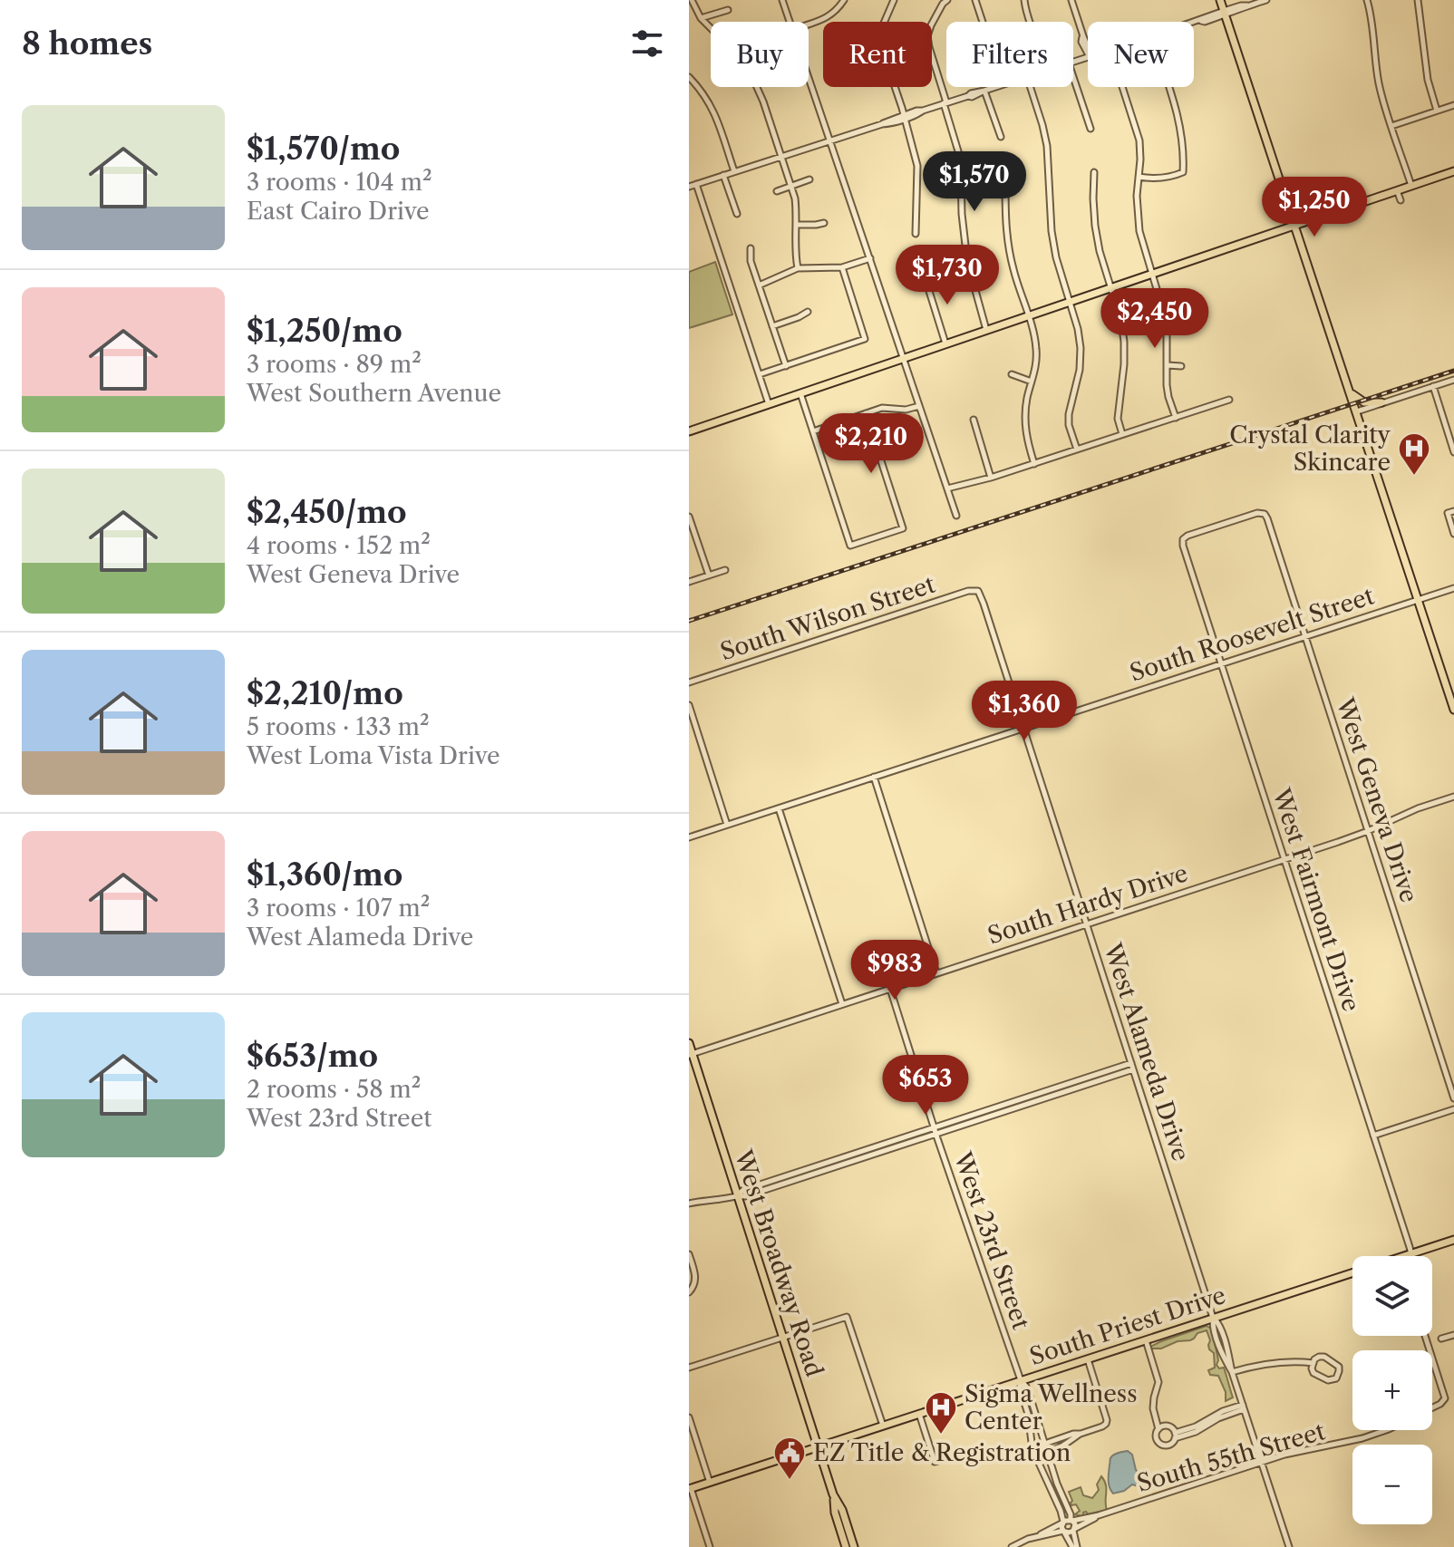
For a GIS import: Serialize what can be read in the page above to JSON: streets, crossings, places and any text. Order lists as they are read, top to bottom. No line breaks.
{"streets":{"main road":["West Broadway Road","South Priest Drive"],"street":["South Wilson Street","South Roosevelt Street","West Geneva Drive","West Fairmont Drive","South Hardy Drive","West Alameda Drive","West 23rd Street","South 55th Street"]},"crossings":[["South Wilson Street","West Alameda Drive"],["South Roosevelt Street","West Geneva Drive"],["South Roosevelt Street","West Fairmont Drive"],["South Roosevelt Street","West Alameda Drive"],["West Geneva Drive","West Fairmont Drive"],["West Geneva Drive","South Hardy Drive"],["West Fairmont Drive","South Hardy Drive"],["West Fairmont Drive","South Priest Drive"],["South Hardy Drive","West Alameda Drive"],["South Hardy Drive","West 23rd Street"],["South Hardy Drive","West Broadway Road"],["West Alameda Drive","South Priest Drive"],["West Alameda Drive","South 55th Street"],["West 23rd Street","South Priest Drive"],["West Broadway Road","South Priest Drive"]],"places":{"hospital":["Crystal Clarity Skincare","Sigma Wellness Center"],"public building":["EZ Title & Registration"]},"page":{"heading":"8 homes","chip":["Buy","Rent","Filters","New"],"list":[{"name":"$1,570/mo","note":"3 rooms · 104 m² · East Cairo Drive"},{"name":"$1,250/mo","note":"3 rooms · 89 m² · West Southern Avenue"},{"name":"$2,450/mo","note":"4 rooms · 152 m² · West Geneva Drive"},{"name":"$2,210/mo","note":"5 rooms · 133 m² · West Loma Vista Drive"},{"name":"$1,360/mo","note":"3 rooms · 107 m² · West Alameda Drive"},{"name":"$653/mo","note":"2 rooms · 58 m² · West 23rd Street"}],"price":["$1,570","$1,250","$1,730","$2,450","$2,210","$1,360","$983","$653"],"map_buttons":["+","−"]}}
